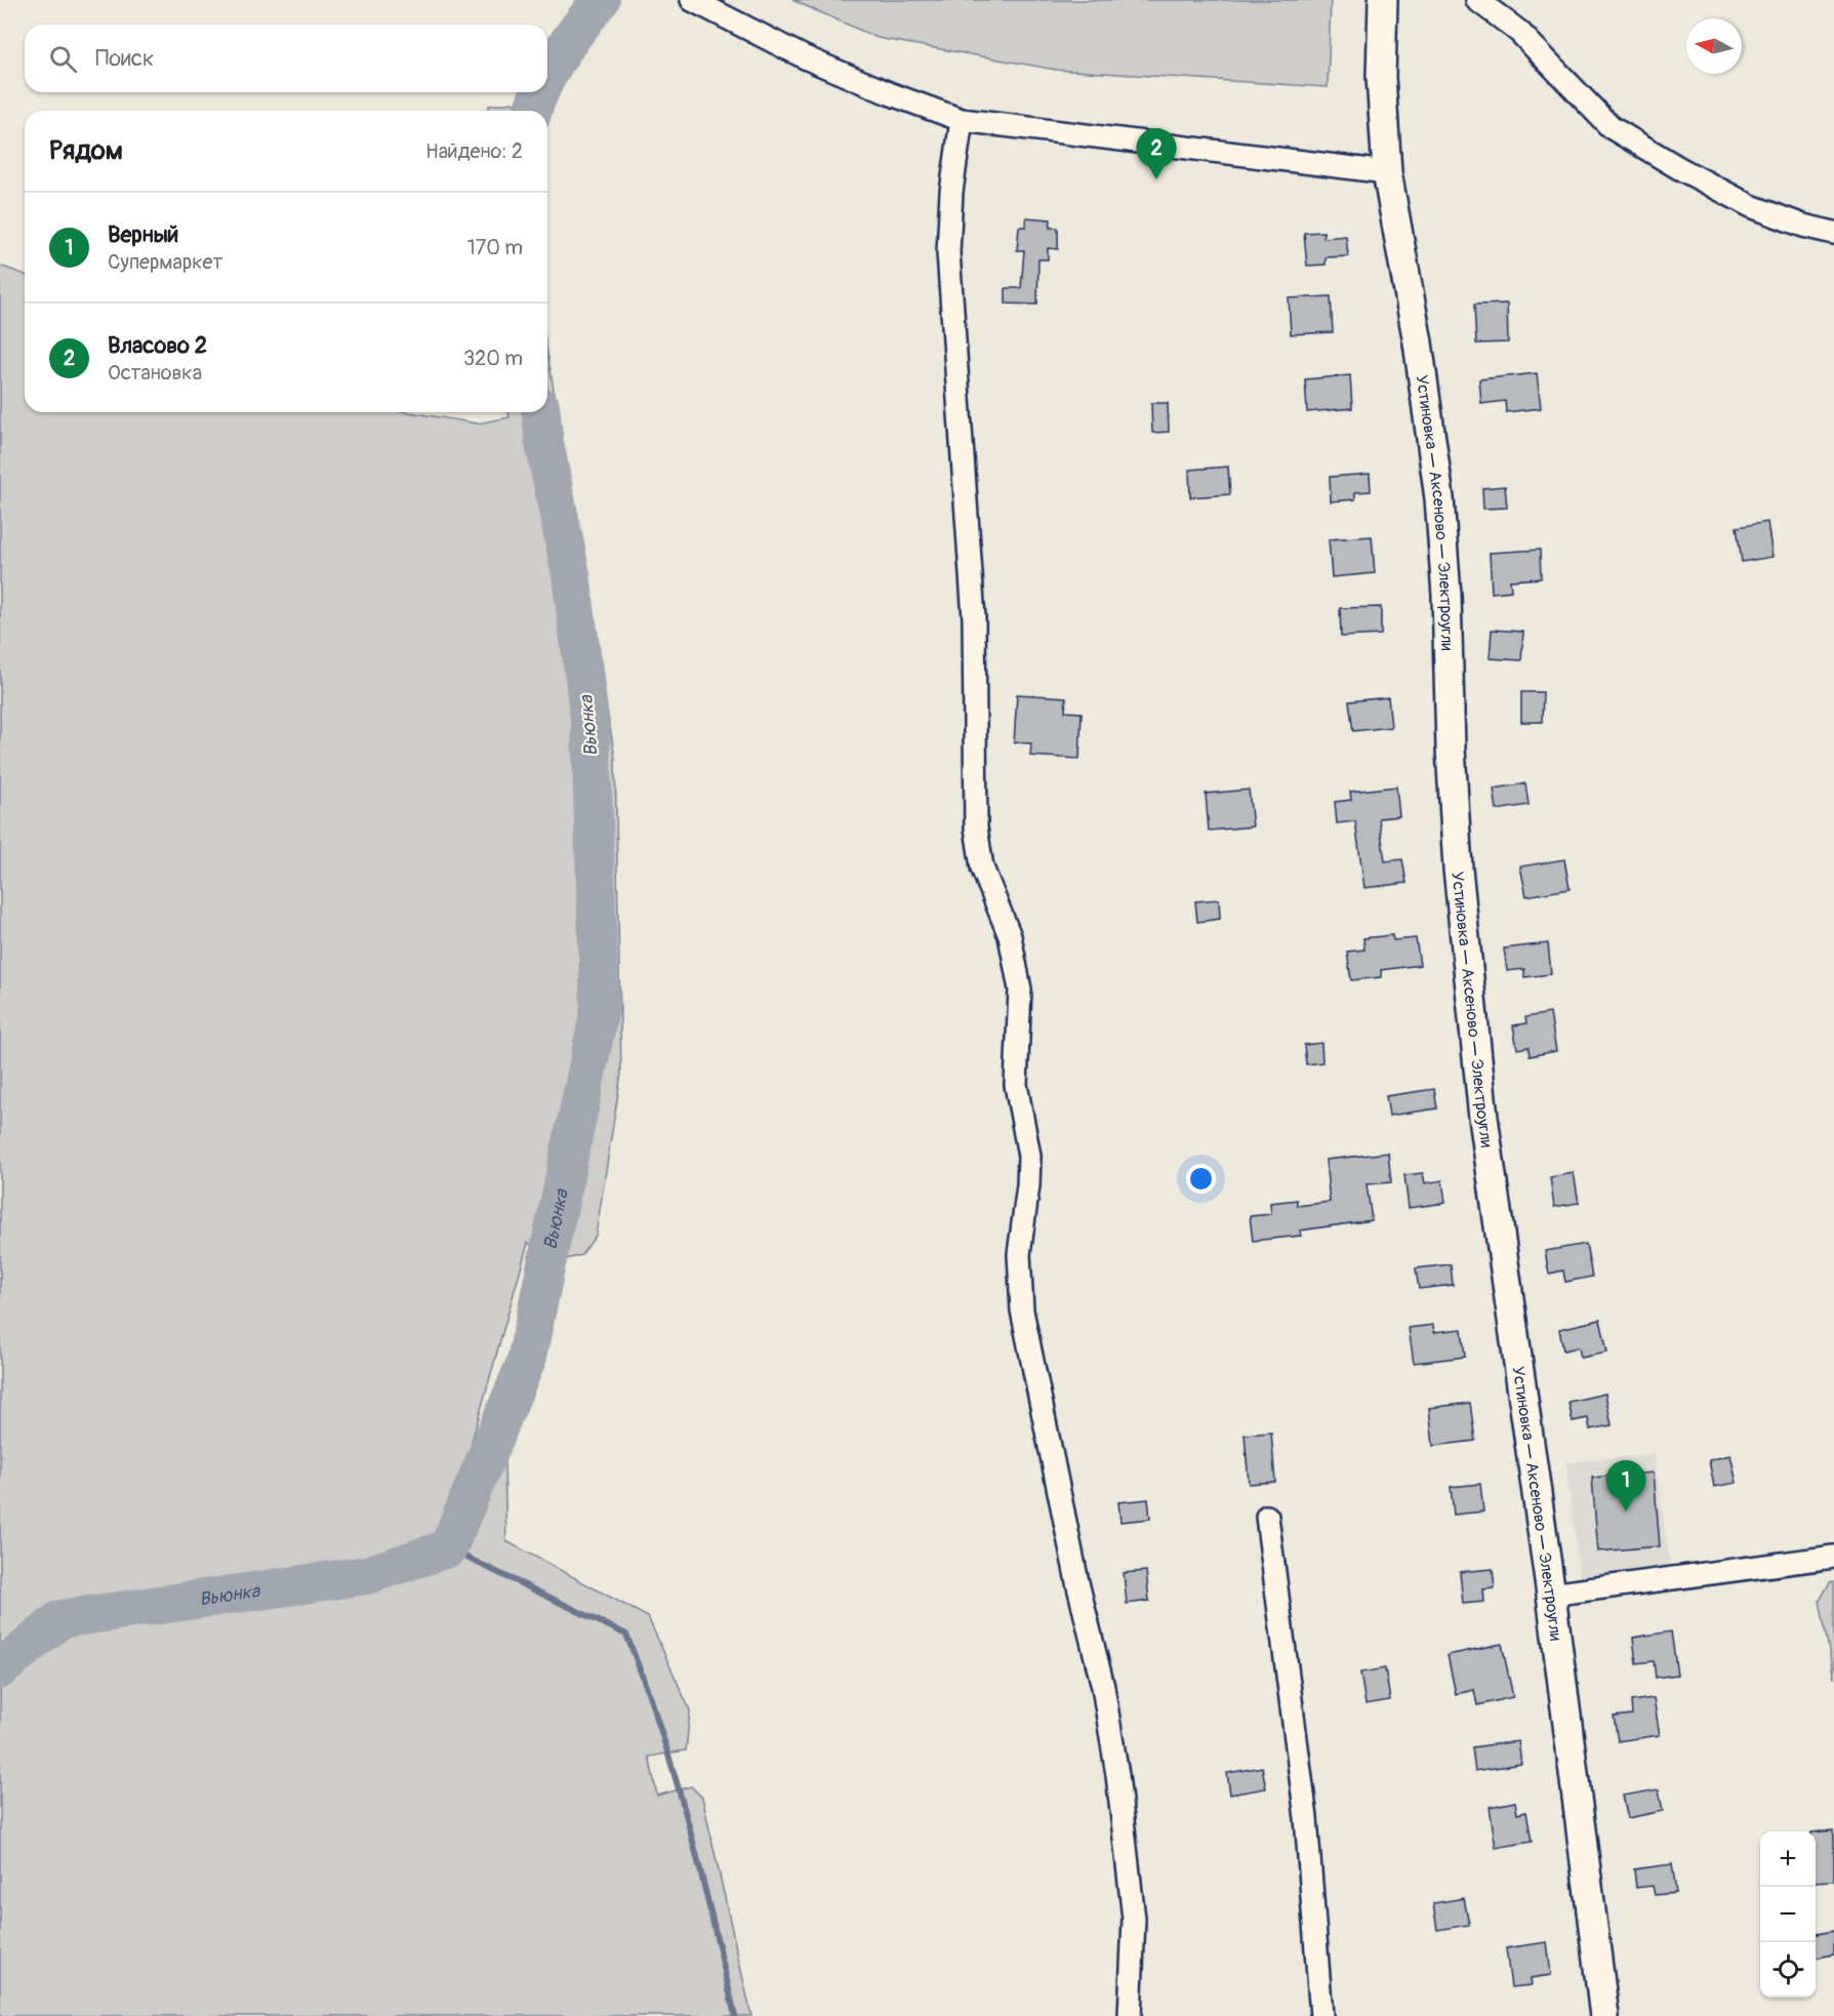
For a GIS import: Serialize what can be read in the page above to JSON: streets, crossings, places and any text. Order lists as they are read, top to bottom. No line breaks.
{"streets":{"main road":["Устиновка — Аксеново — Электроугли"]},"water":["Вьюнка"],"north":"left","page":{"search":"Поиск","heading":["Рядом","Найдено: 2"],"pins":["2","1"],"list":[{"mark":"1","name":"Верный","note":"Супермаркет","value":"170 m"},{"mark":"2","name":"Власово 2","note":"Остановка","value":"320 m"}],"map_buttons":["+","−"]}}
